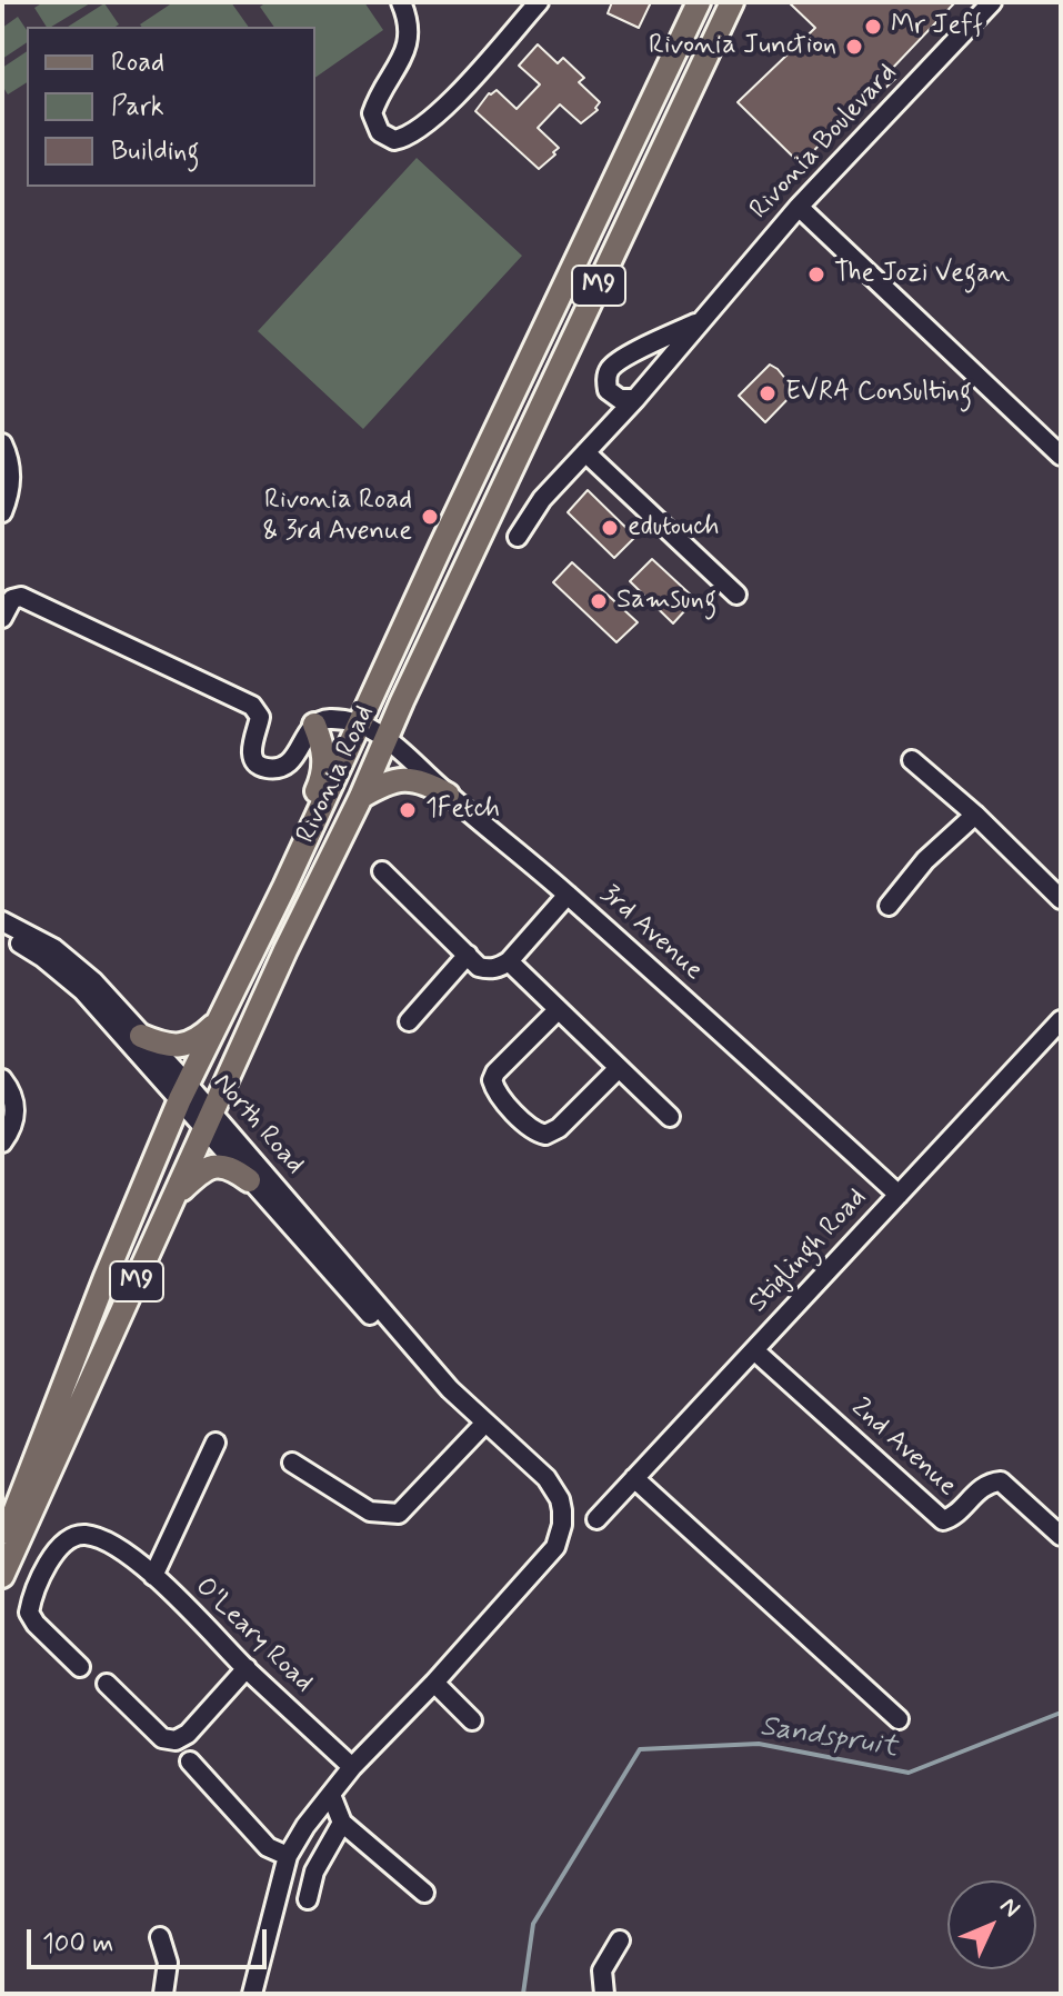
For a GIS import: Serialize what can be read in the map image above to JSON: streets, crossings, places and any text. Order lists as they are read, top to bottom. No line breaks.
{"streets":{"main road":["M9","Rivonia Road"],"street":["Rivonia Boulevard","3rd Avenue","North Road","Stiglingh Road","2nd Avenue","O'Leary Road"]},"crossings":[["Rivonia Road","3rd Avenue"],["Rivonia Road","North Road"],["3rd Avenue","Stiglingh Road"],["Stiglingh Road","2nd Avenue"]],"water":["Sandspruit"],"places":["Mr Jeff","Rivonia Junction","The Jozi Vegan","EVRA Consulting","Rivonia Road & 3rd Avenue","edutouch","Samsung","1Fetch"],"legend":["Road","Park","Building"],"scale_bar":"100 m","north":"top right"}
